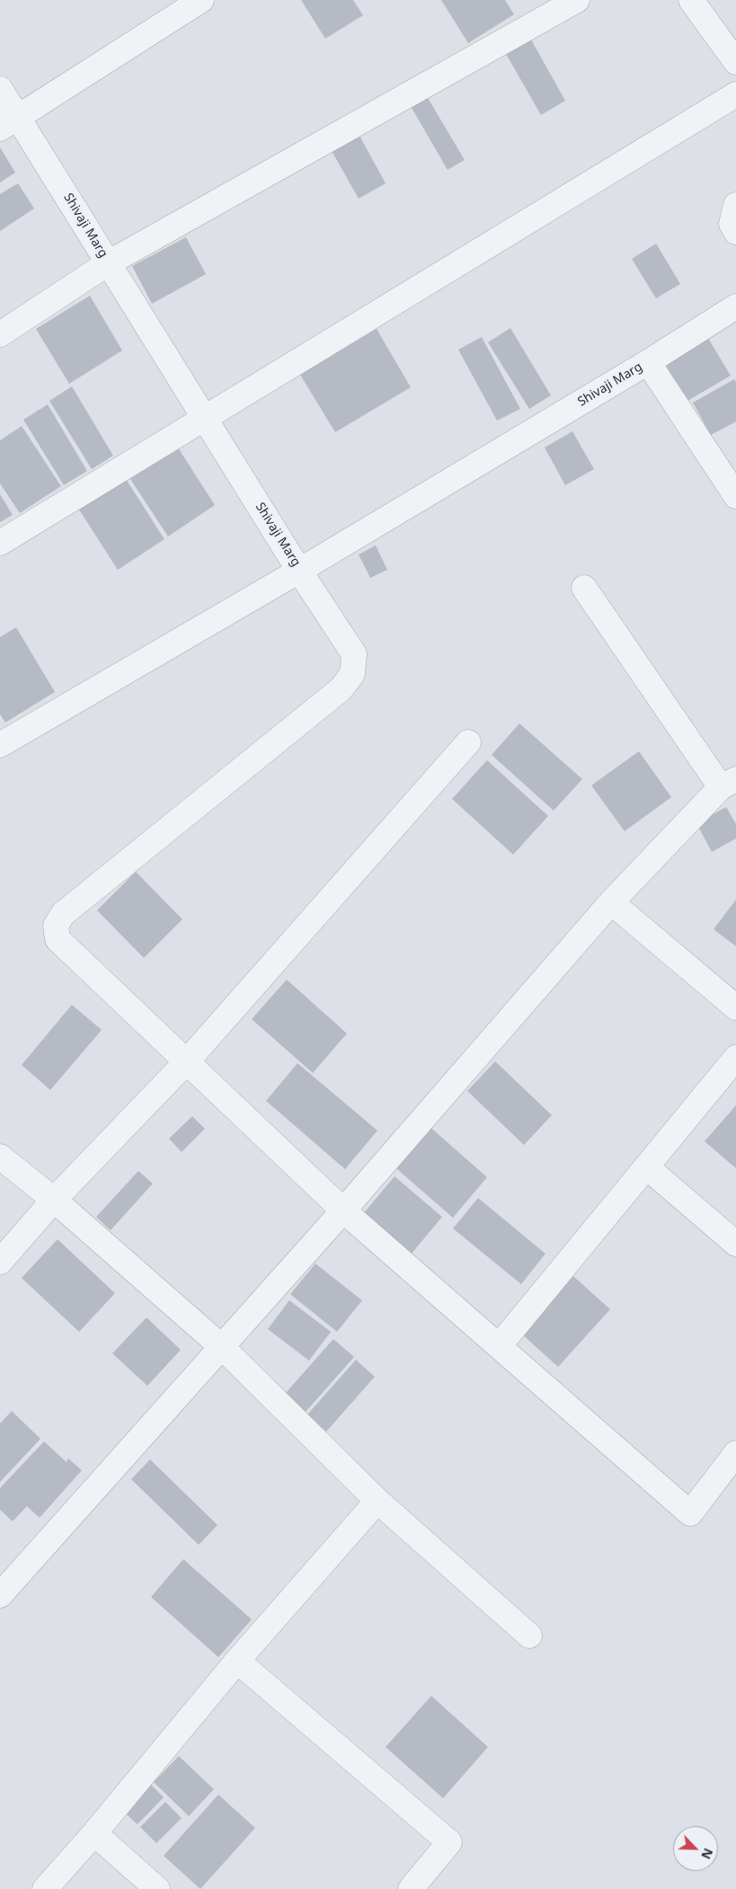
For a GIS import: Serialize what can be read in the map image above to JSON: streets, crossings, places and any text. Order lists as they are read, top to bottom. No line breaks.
{"streets":{"street":["Shivaji Marg"]},"north":"bottom right"}
